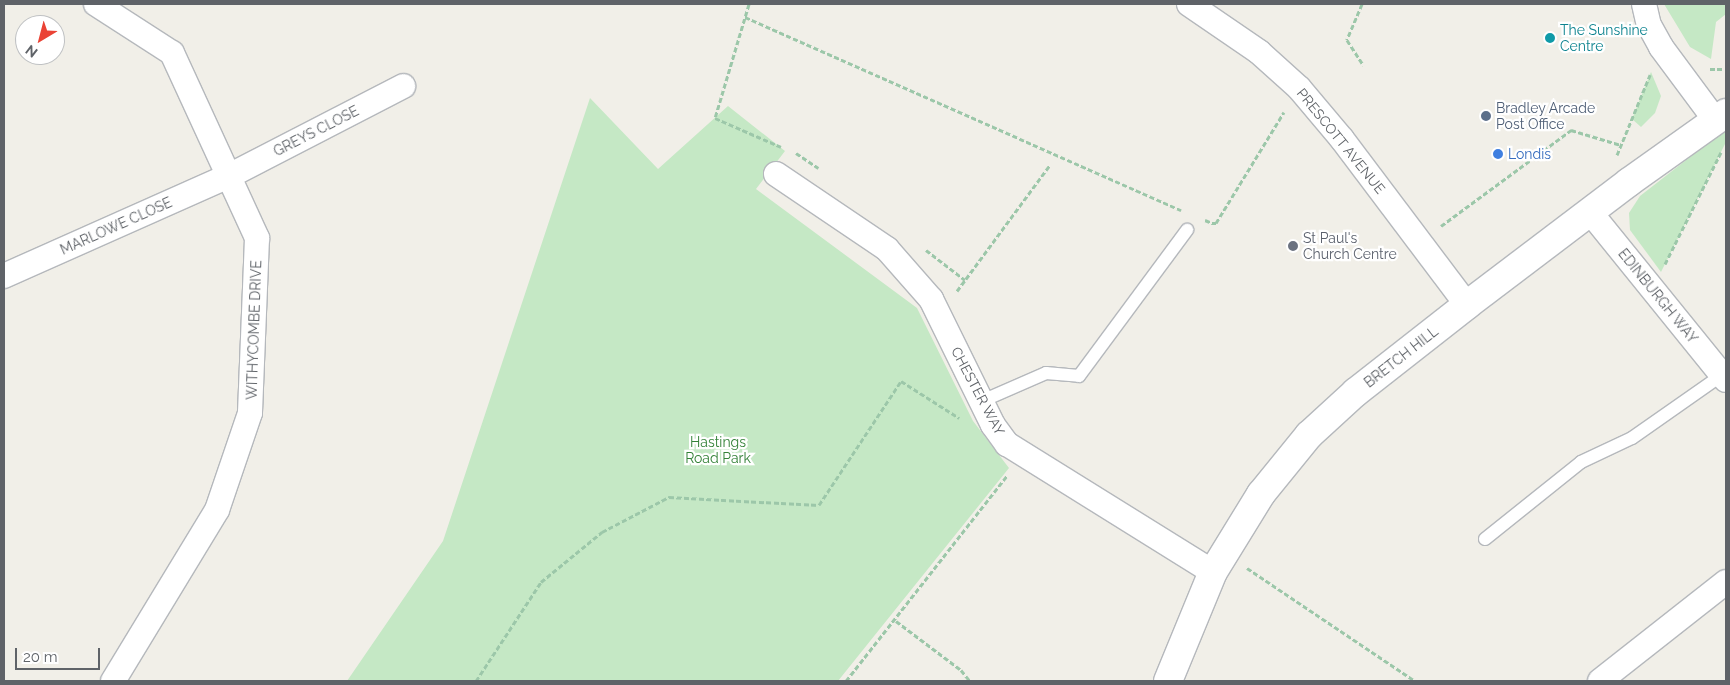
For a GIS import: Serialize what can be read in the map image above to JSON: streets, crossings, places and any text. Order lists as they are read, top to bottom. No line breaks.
{"streets":{"street":["GREYS CLOSE","PRESCOTT AVENUE","MARLOWE CLOSE","EDINBURGH WAY","WITHYCOMBE DRIVE","BRETCH HILL","CHESTER WAY"]},"crossings":[["GREYS CLOSE","MARLOWE CLOSE"],["GREYS CLOSE","WITHYCOMBE DRIVE"],["PRESCOTT AVENUE","BRETCH HILL"],["MARLOWE CLOSE","WITHYCOMBE DRIVE"],["EDINBURGH WAY","BRETCH HILL"],["BRETCH HILL","CHESTER WAY"]],"parks":["Hastings Road Park"],"places":["The Sunshine Centre","Bradley Arcade Post Office","Londis","St Paul's Church Centre"],"scale_bar":"20 m","north":"bottom left"}
